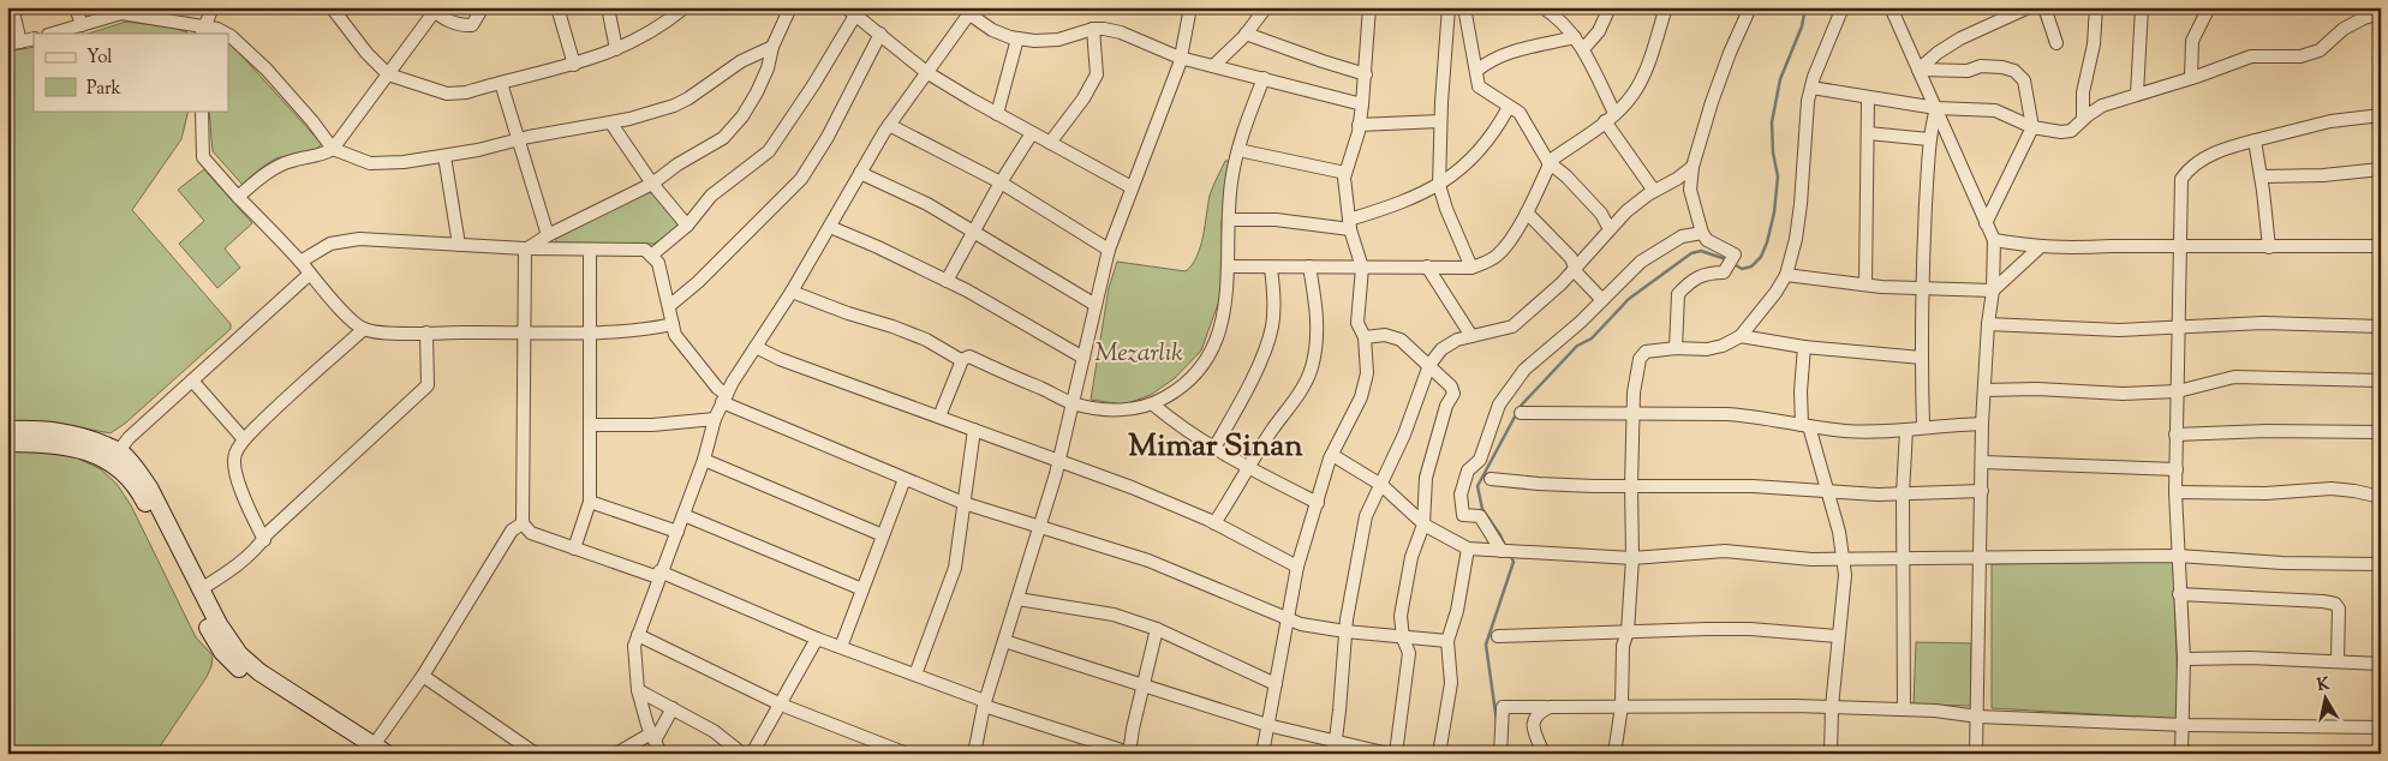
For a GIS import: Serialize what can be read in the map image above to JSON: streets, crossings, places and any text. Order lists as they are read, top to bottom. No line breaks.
{"districts":["Mimar Sinan"],"parks":["Mezarlık"],"legend":["Yol","Park"],"north":"top"}
